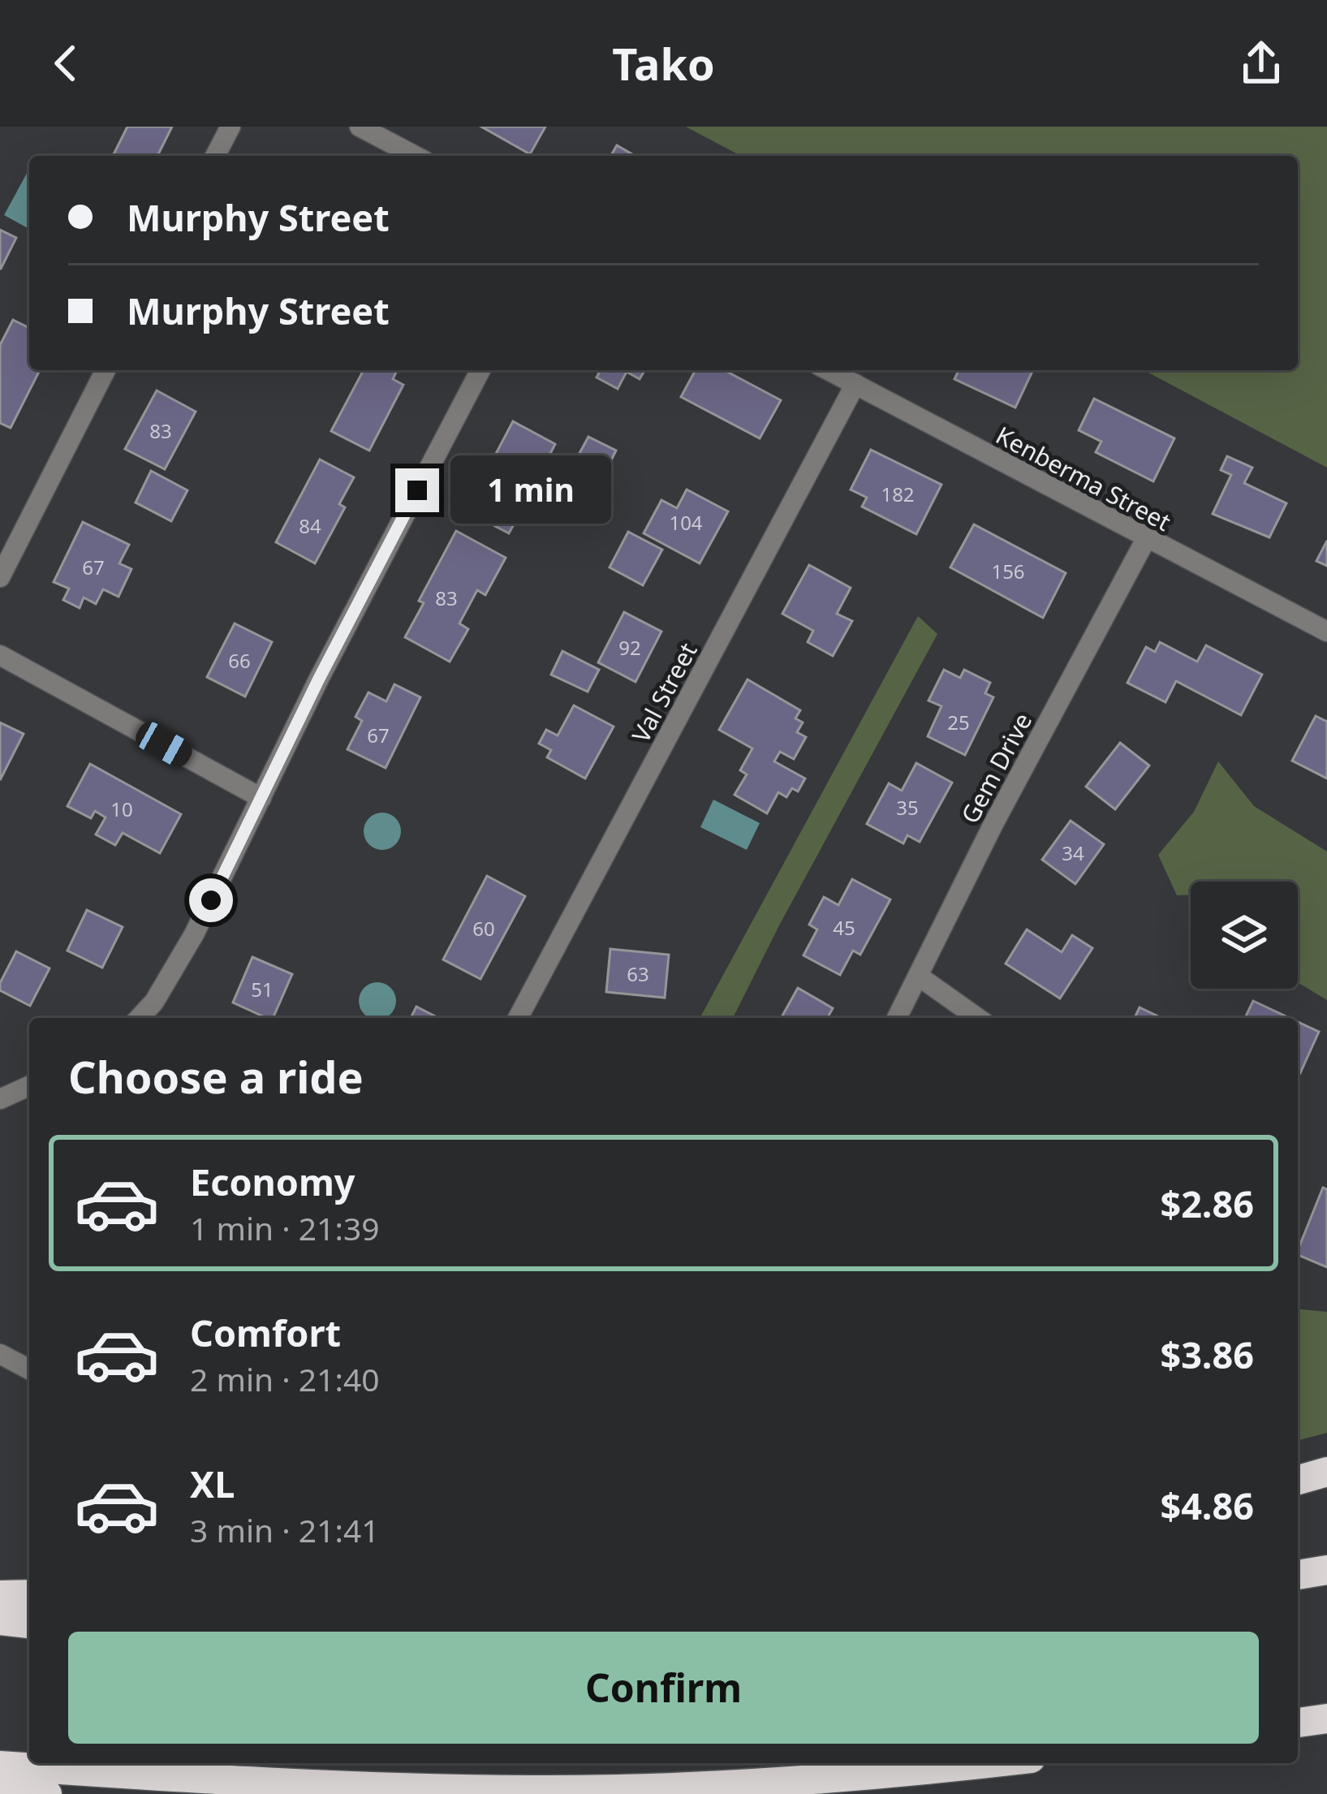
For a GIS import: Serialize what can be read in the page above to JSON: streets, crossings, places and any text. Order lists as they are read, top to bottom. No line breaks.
{"streets":{"street":["Kenberma Street","Val Street","Gem Drive"]},"crossings":[["Kenberma Street","Val Street"],["Kenberma Street","Gem Drive"]],"house_numbers":["83","182","104","84","67","156","83","92","66","25","67","35","10","34","45","60","63","51"],"page":{"header":"Tako","banner":["Murphy Street","Murphy Street"],"bubble":"1 min","heading":"Choose a ride","list":[{"name":"Economy","note":"1 min · 21:39","value":"$2.86"},{"name":"Comfort","note":"2 min · 21:40","value":"$3.86"},{"name":"XL","note":"3 min · 21:41","value":"$4.86"}],"buttons":"Confirm"}}
